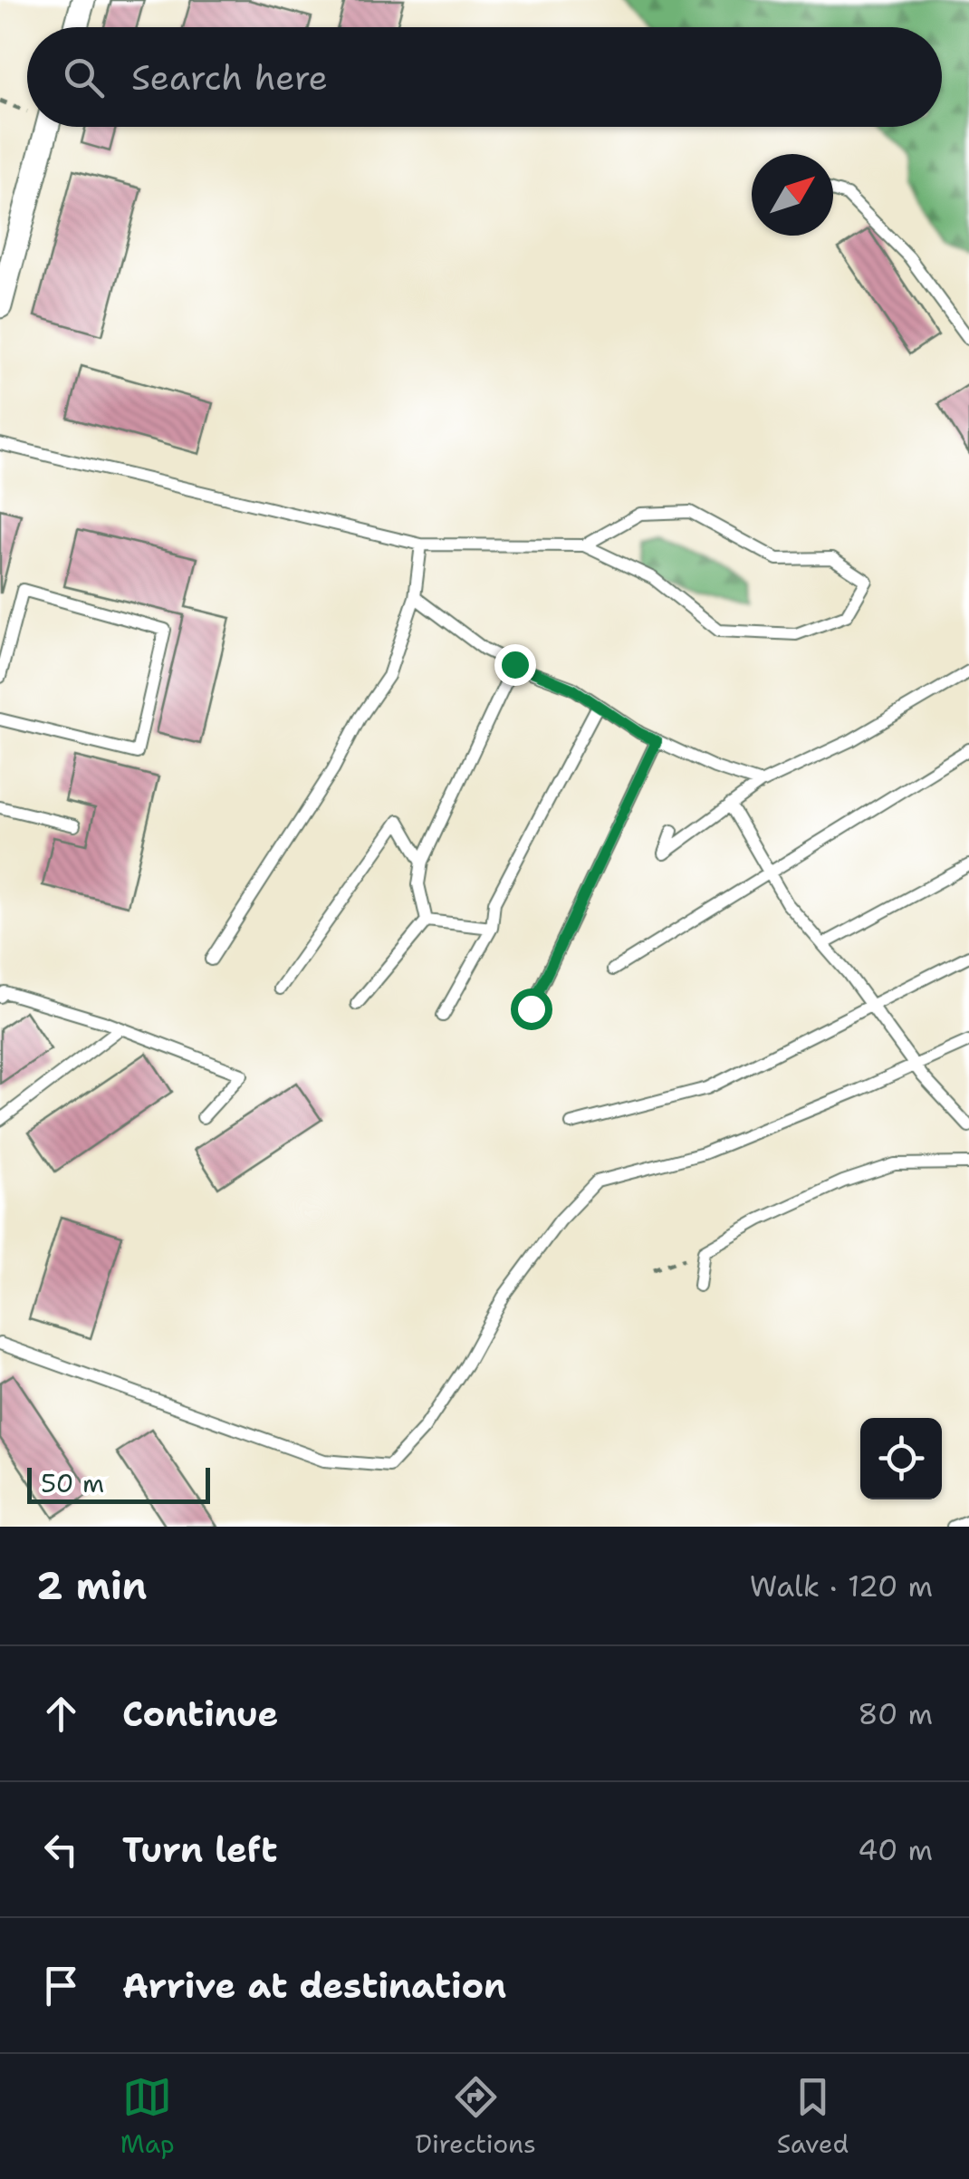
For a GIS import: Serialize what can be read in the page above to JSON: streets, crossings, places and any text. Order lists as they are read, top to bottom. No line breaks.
{"scale_bar":"50 m","north":"top right","page":{"search":"Search here","scale":"50 m","heading":["2 min","Walk · 120 m"],"list":[["Continue","80 m"],["Turn left","40 m"],"Arrive at destination"],"nav":["Map","Directions","Saved"]}}
